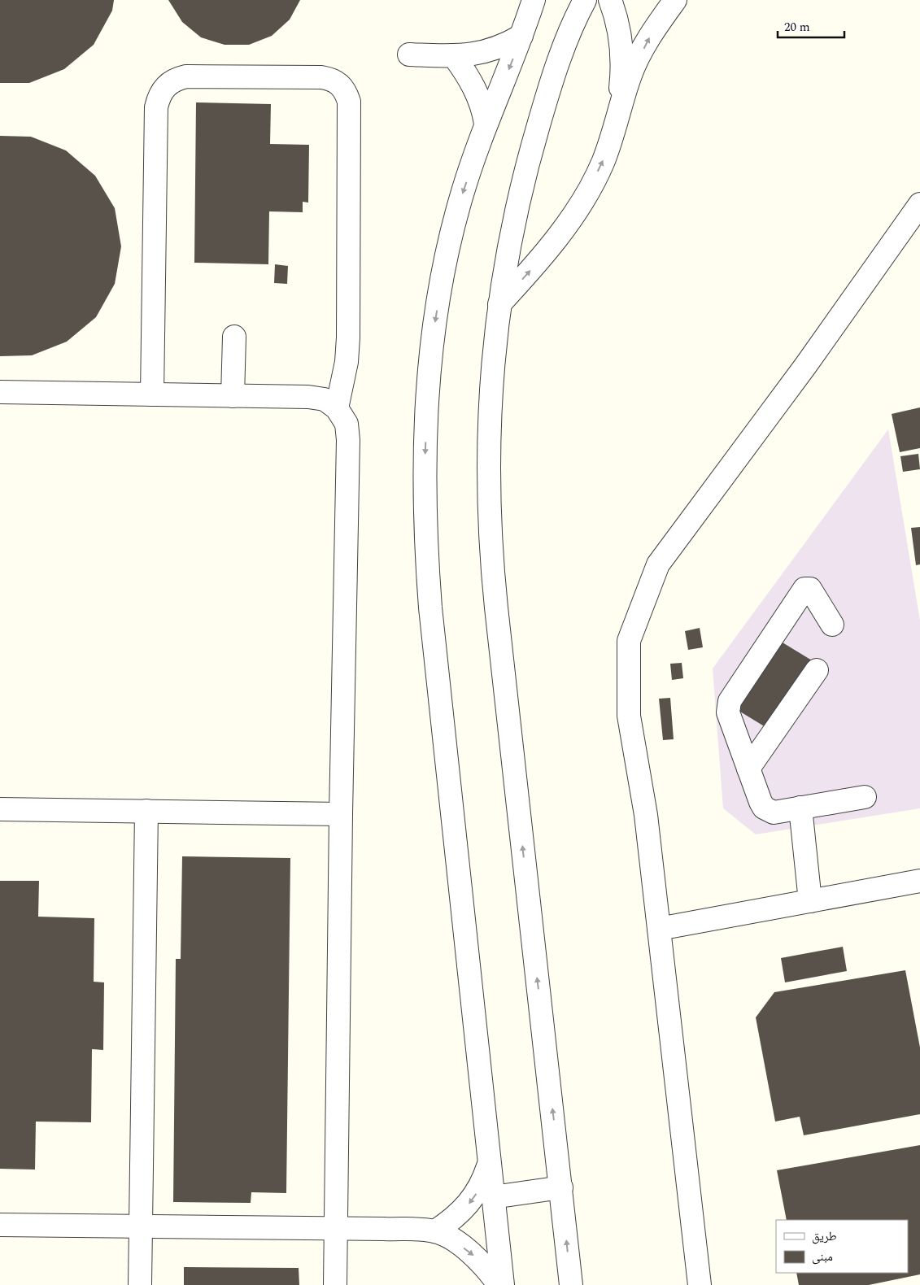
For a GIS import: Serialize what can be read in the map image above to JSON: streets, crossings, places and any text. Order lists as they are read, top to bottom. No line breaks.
{"legend":["طريق","مبنى"],"scale_bar":"20 m"}
